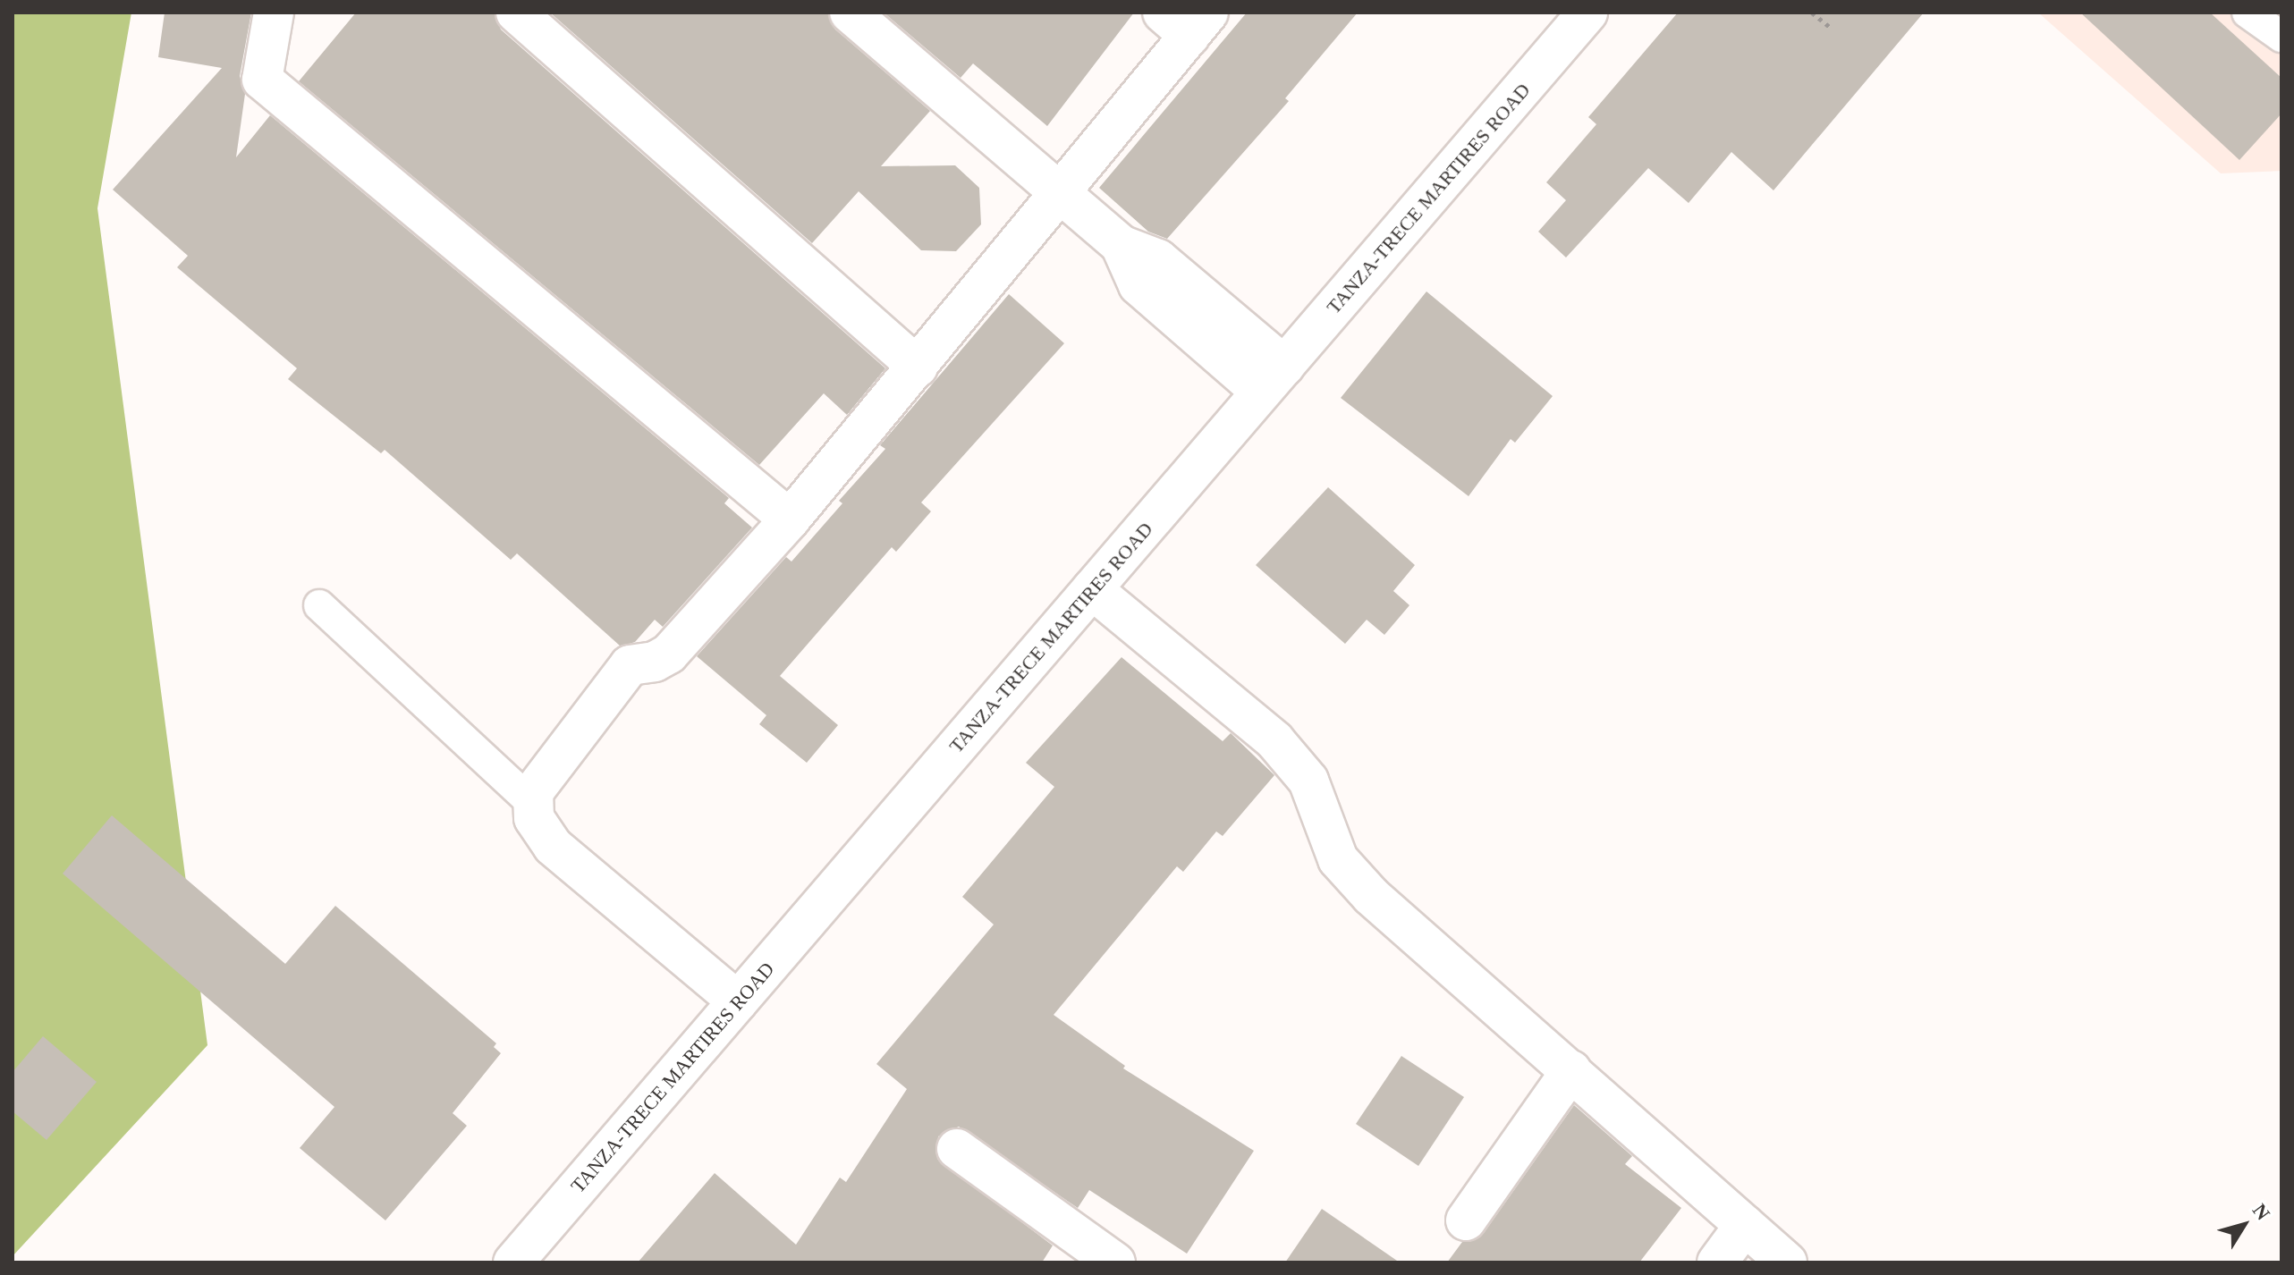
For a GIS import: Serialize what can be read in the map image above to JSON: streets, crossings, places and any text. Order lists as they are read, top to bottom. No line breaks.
{"streets":{"street":["TANZA-TRECE MARTIRES ROAD"]},"north":"top right"}
